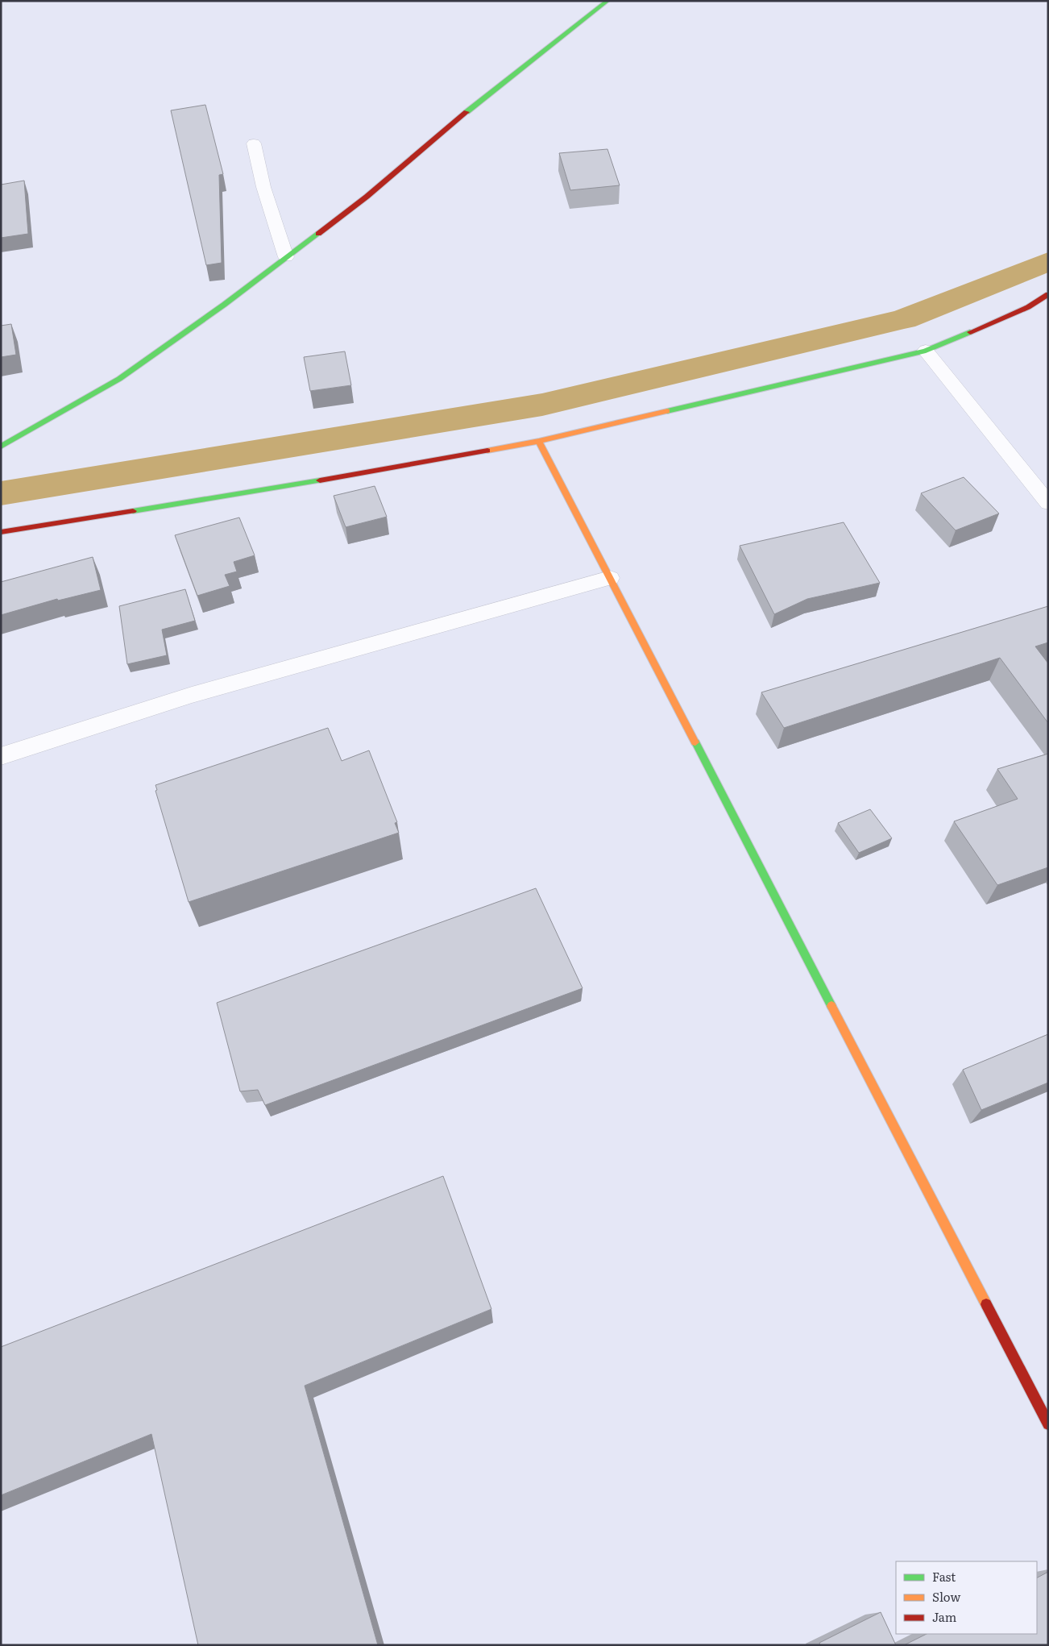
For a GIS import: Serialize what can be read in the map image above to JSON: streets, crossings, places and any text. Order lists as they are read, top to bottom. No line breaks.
{"legend":["Fast","Slow","Jam"]}
